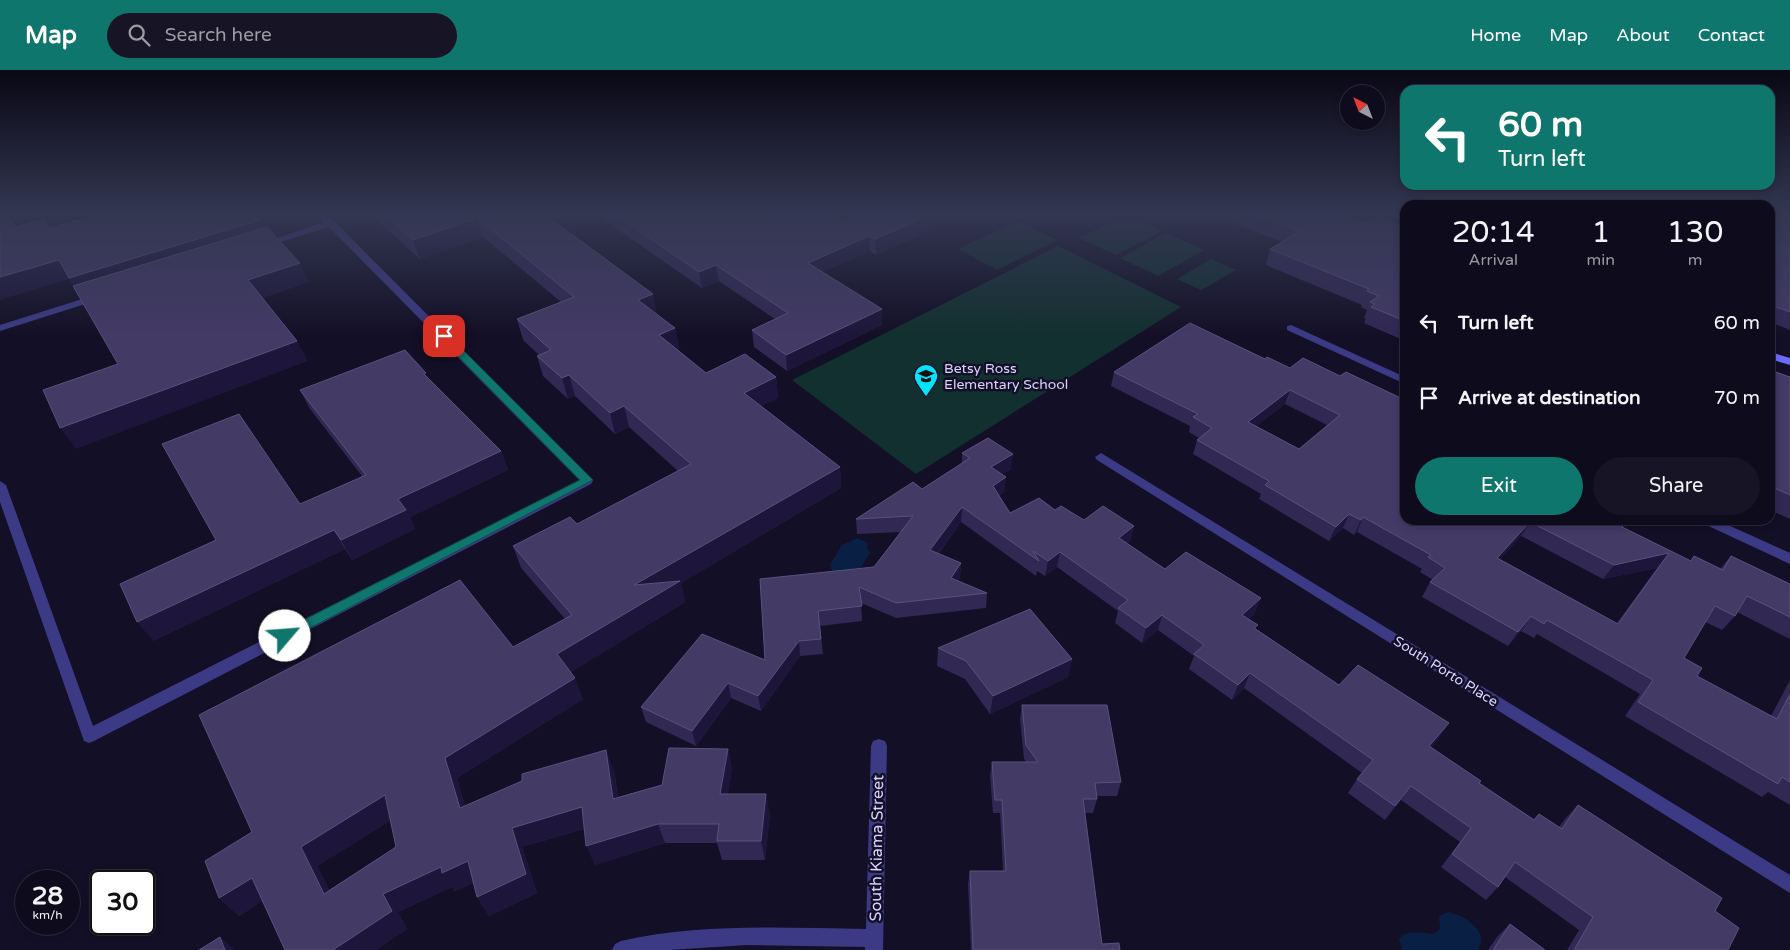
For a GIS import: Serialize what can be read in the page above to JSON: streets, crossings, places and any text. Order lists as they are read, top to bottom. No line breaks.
{"streets":{"street":["South Porto Place","South Kiama Street"]},"places":{"school or university":["Betsy Ross Elementary School"]},"north":"top left","page":{"header":"Map","search":"Search here","nav":["Home","Map","About","Contact"],"turn":["60 m","Turn left"],"eta":["20:14","Arrival","1","min","130","m"],"list":[{"name":"Turn left","value":"60 m"},{"name":"Arrive at destination","value":"70 m"}],"buttons":["Exit","Share"],"speed":"28 km/h","limit":"30"}}
